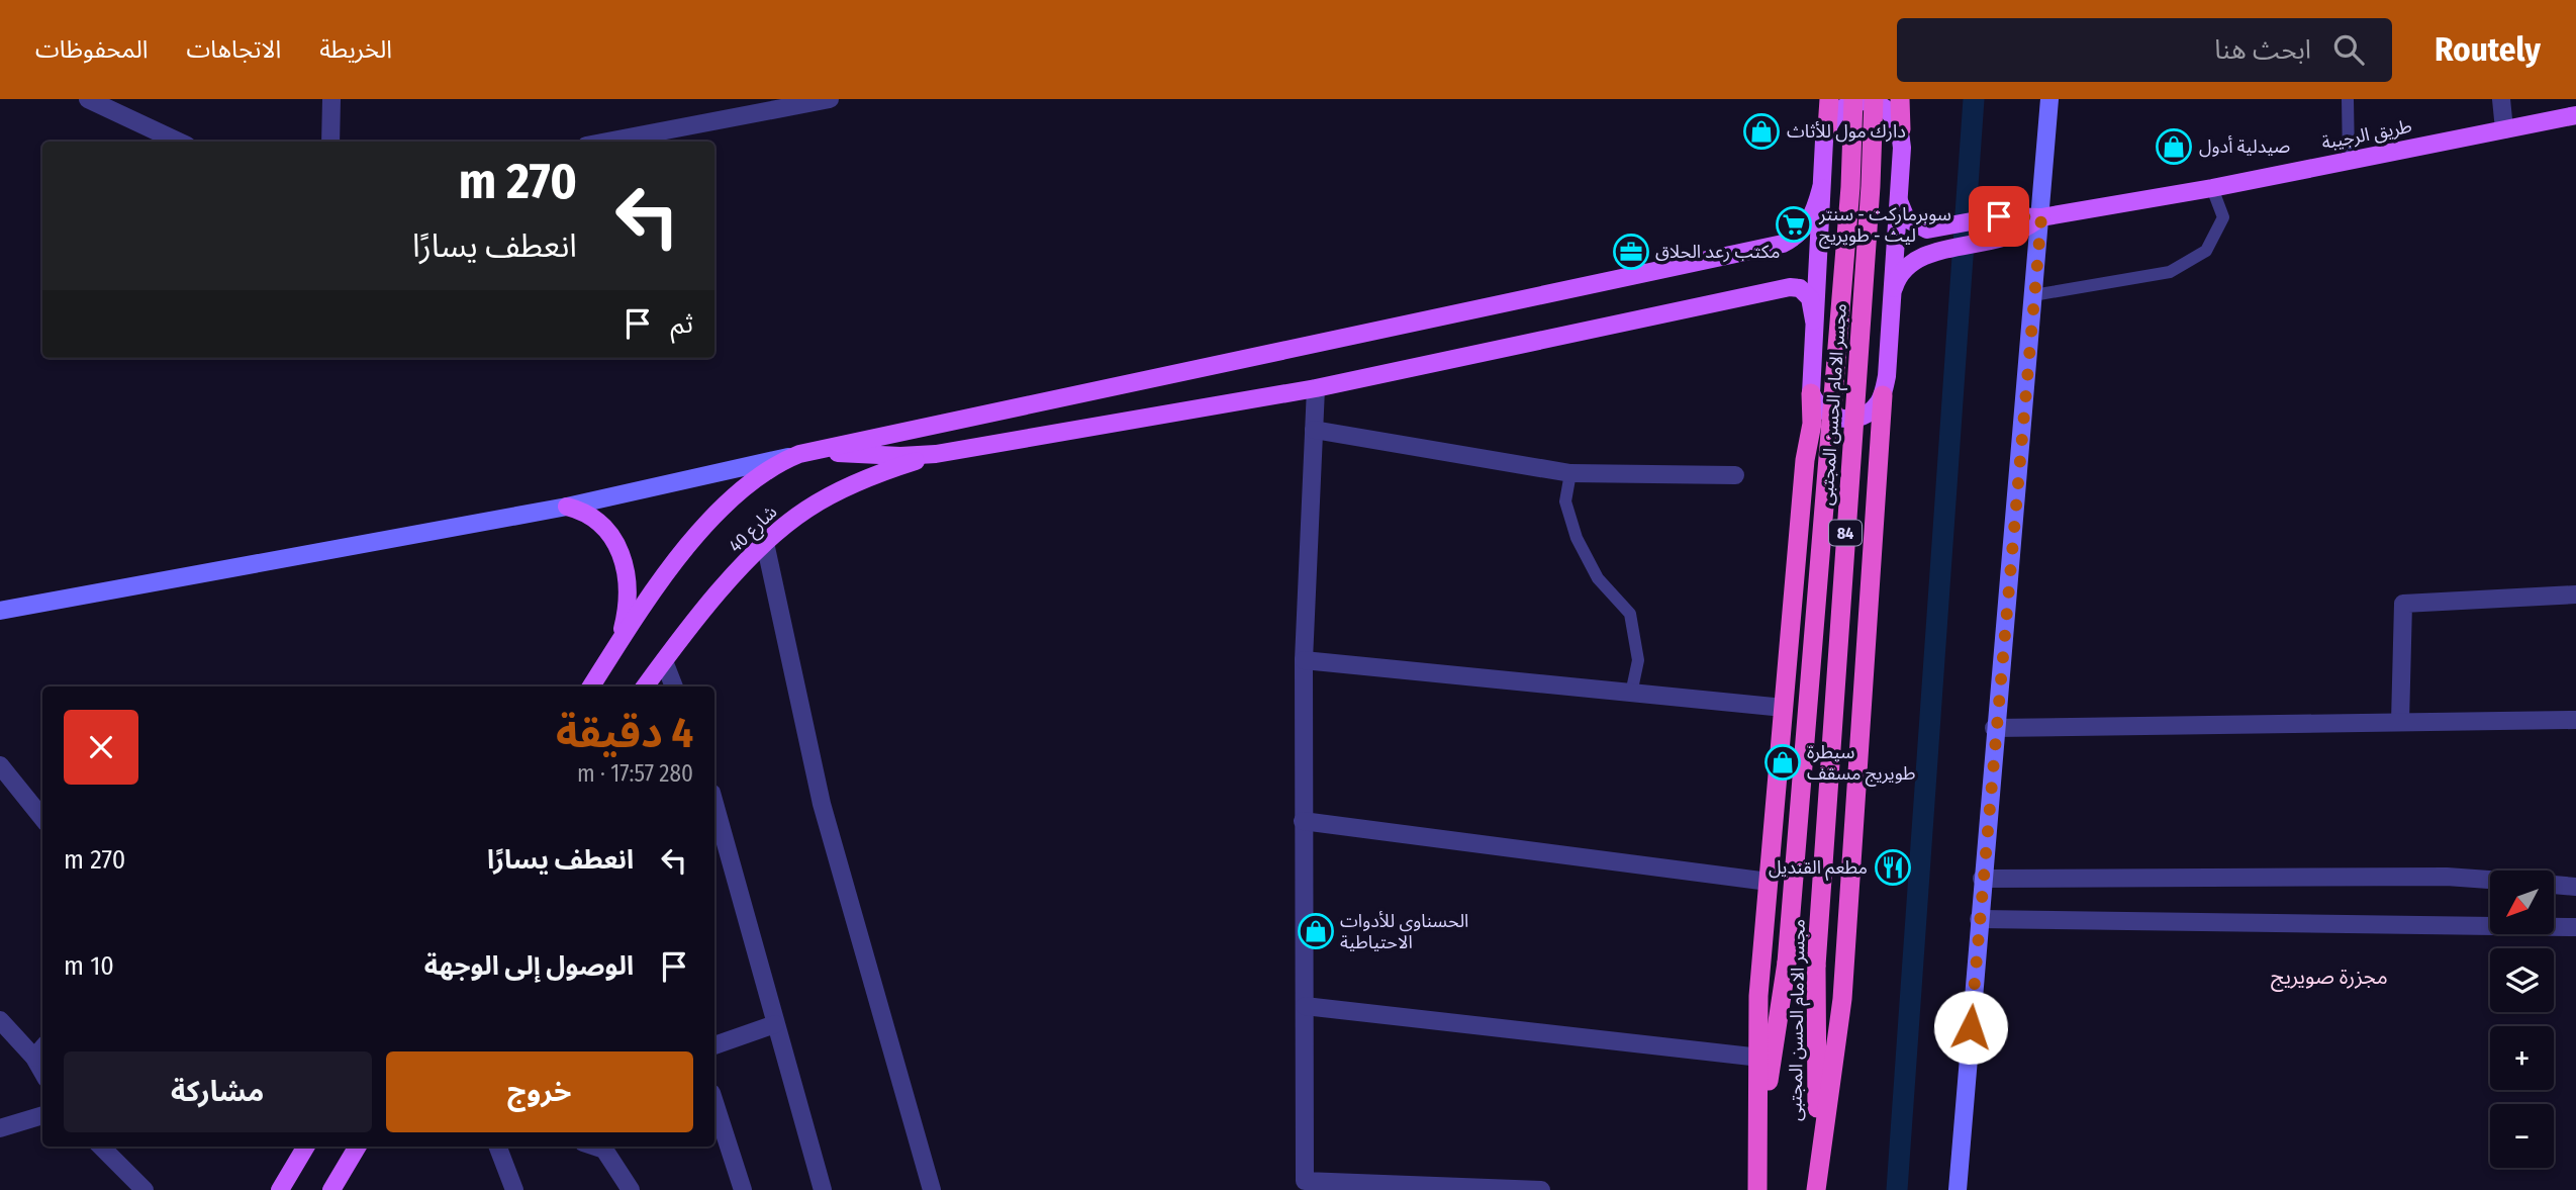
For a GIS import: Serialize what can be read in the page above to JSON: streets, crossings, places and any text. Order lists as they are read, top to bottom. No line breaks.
{"streets":{"highway":["مجسر الامام الحسن المجتبى","84"],"main road":["طريق الرجيبة","شارع 40"]},"crossings":[["مجسر الامام الحسن المجتبى","84"]],"districts":["مجزرة صويريج"],"places":{"shop":["دارك مول للأثاث","صيدلية أدول","سيطرة طويريج مسقف","الحسناوي للأدوات الاحتياطية"],"supermarket":["سوبرماركت - سنتر ليث - طويريج"],"office":["مكتب رعد الحلاق"],"restaurant":["مطعم القنديل"]},"north":"bottom left","page":{"header":"Routely","search":"ابحث هنا","nav":["الخريطة","الاتجاهات","المحفوظات"],"turn":["270 m","انعطف يسارًا"],"then":"ثم","heading":["4 دقيقة","280 m · 17:57"],"list":[{"name":"انعطف يسارًا","value":"270 m"},{"name":"الوصول إلى الوجهة","value":"10 m"}],"map_buttons":["+","−"],"buttons":["خروج","مشاركة"]}}
